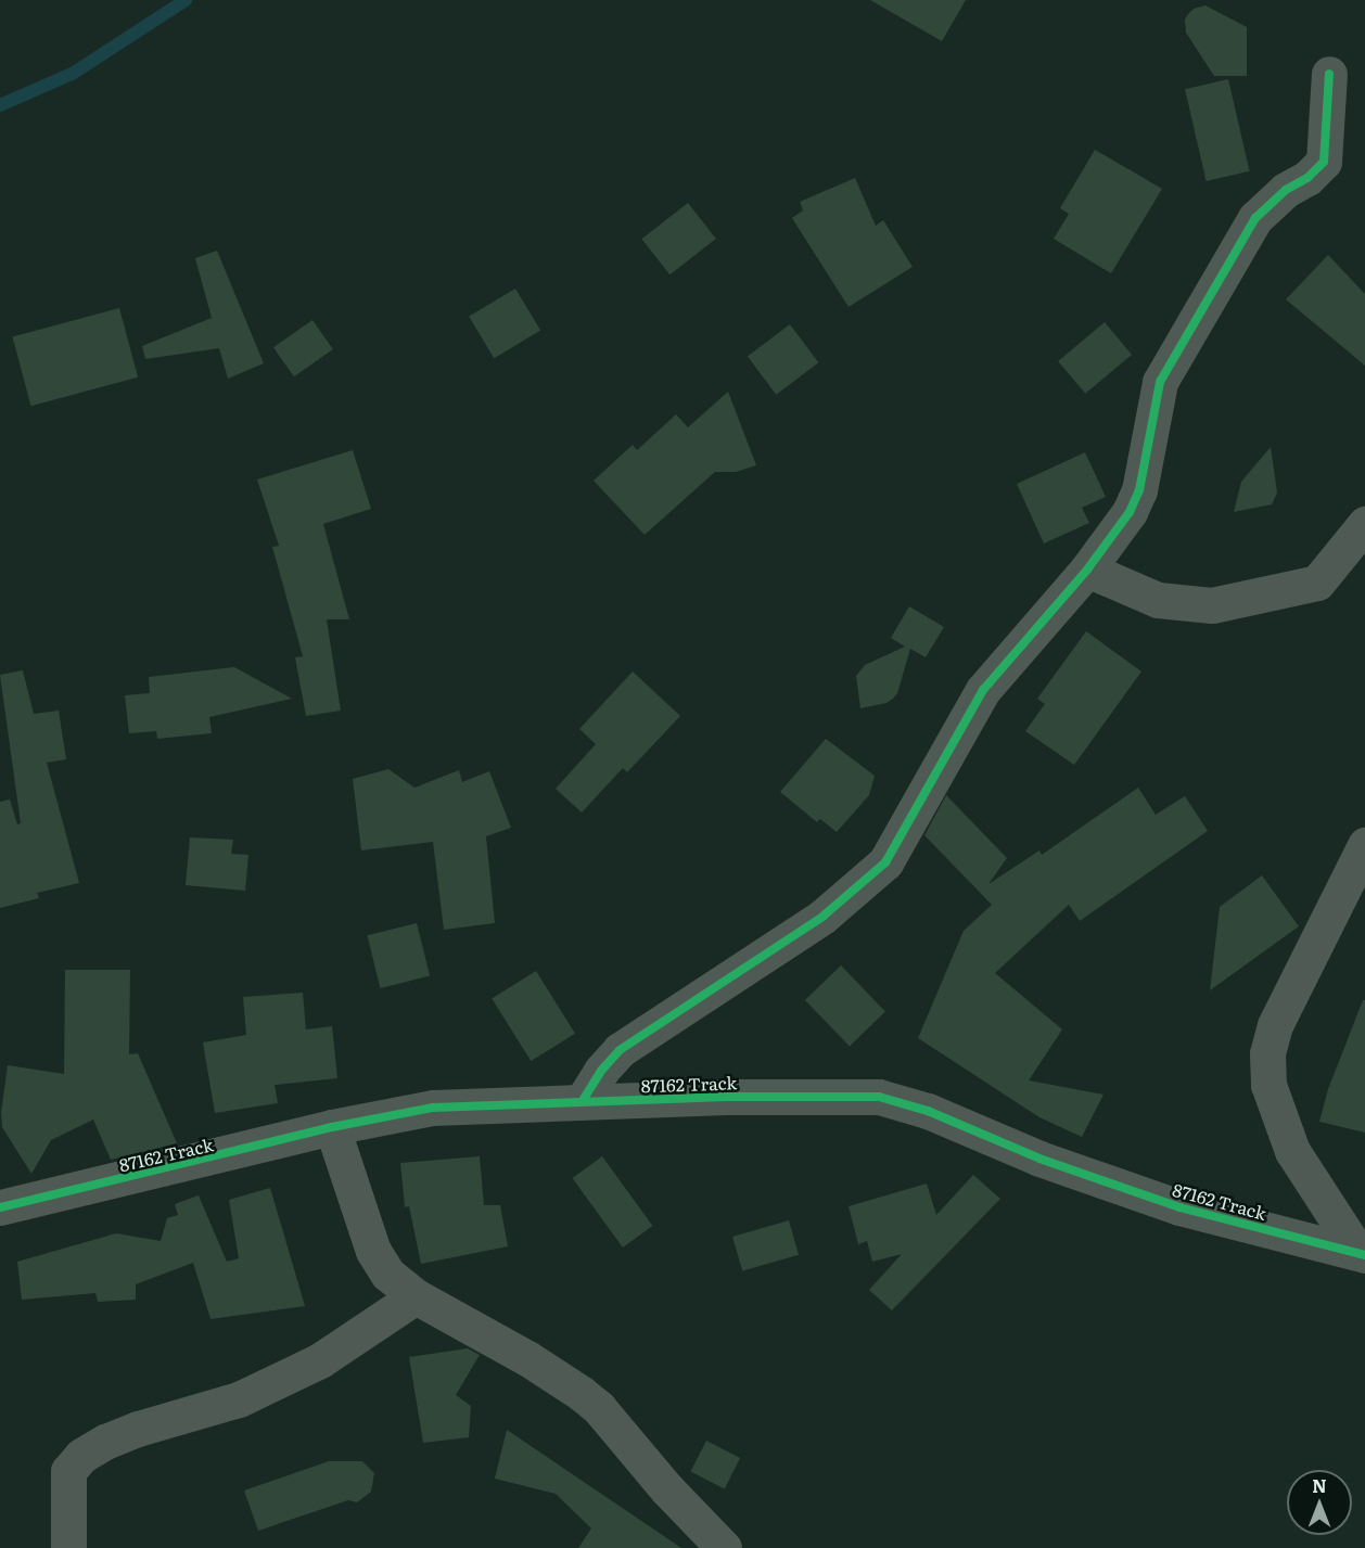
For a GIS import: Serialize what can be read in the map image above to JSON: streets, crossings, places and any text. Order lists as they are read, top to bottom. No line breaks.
{"streets":{"street":["87162 Track"]},"north":"top"}
